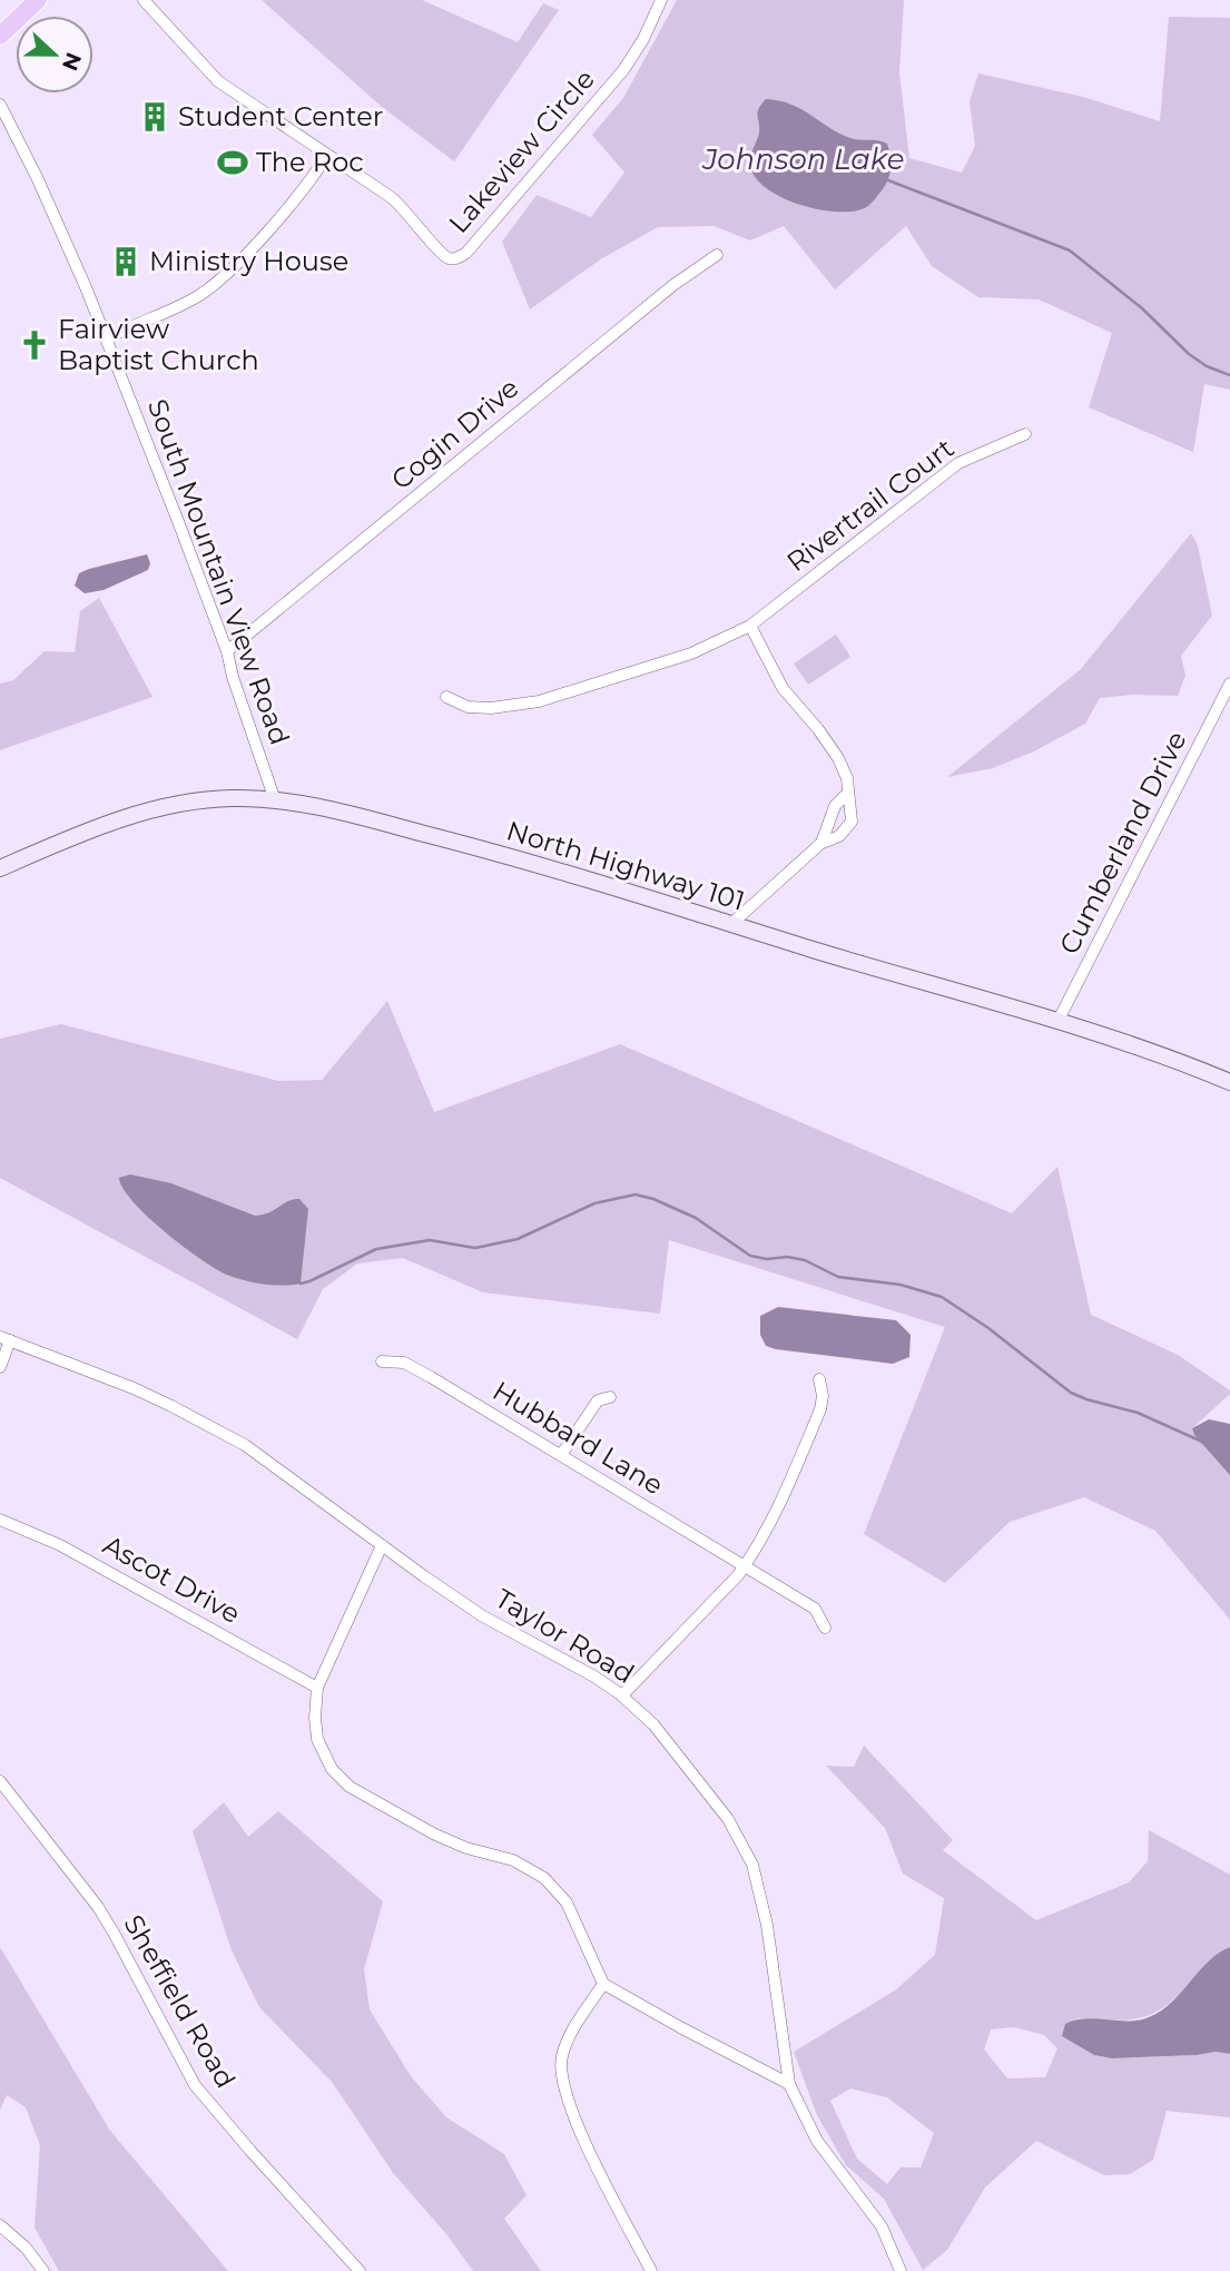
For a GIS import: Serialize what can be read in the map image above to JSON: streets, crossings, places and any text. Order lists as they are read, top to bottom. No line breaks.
{"streets":{"main road":["North Highway 101"],"street":["Lakeview Circle","Cogin Drive","Rivertrail Court","South Mountain View Road","Cumberland Drive","Hubbard Lane","Ascot Drive","Taylor Road","Sheffield Road"]},"crossings":[["Cogin Drive","South Mountain View Road"],["South Mountain View Road","North Highway 101"],["Cumberland Drive","North Highway 101"]],"water":["Johnson Lake"],"places":{"building":["Student Center","Ministry House"],"sports":["The Roc"],"church":["Fairview Baptist Church"]},"north":"right"}
